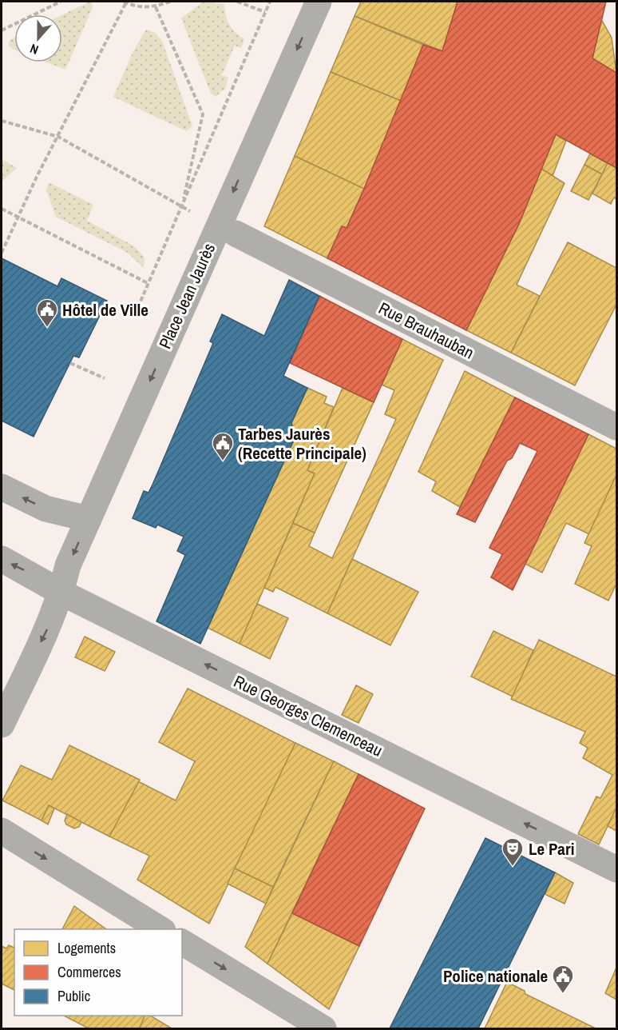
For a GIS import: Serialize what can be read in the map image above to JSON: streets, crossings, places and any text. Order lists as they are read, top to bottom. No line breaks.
{"streets":{"street":["Place Jean Jaurès","Rue Brauhauban","Rue Georges Clemenceau"]},"crossings":[["Place Jean Jaurès","Rue Georges Clemenceau"]],"one_way":["Place Jean Jaurès","Rue Georges Clemenceau"],"places":{"public building":["Hôtel de Ville","Tarbes Jaurès (Recette Principale)","Police nationale"],"theatre":["Le Pari"]},"legend":["Logements","Commerces","Public"],"north":"bottom"}
